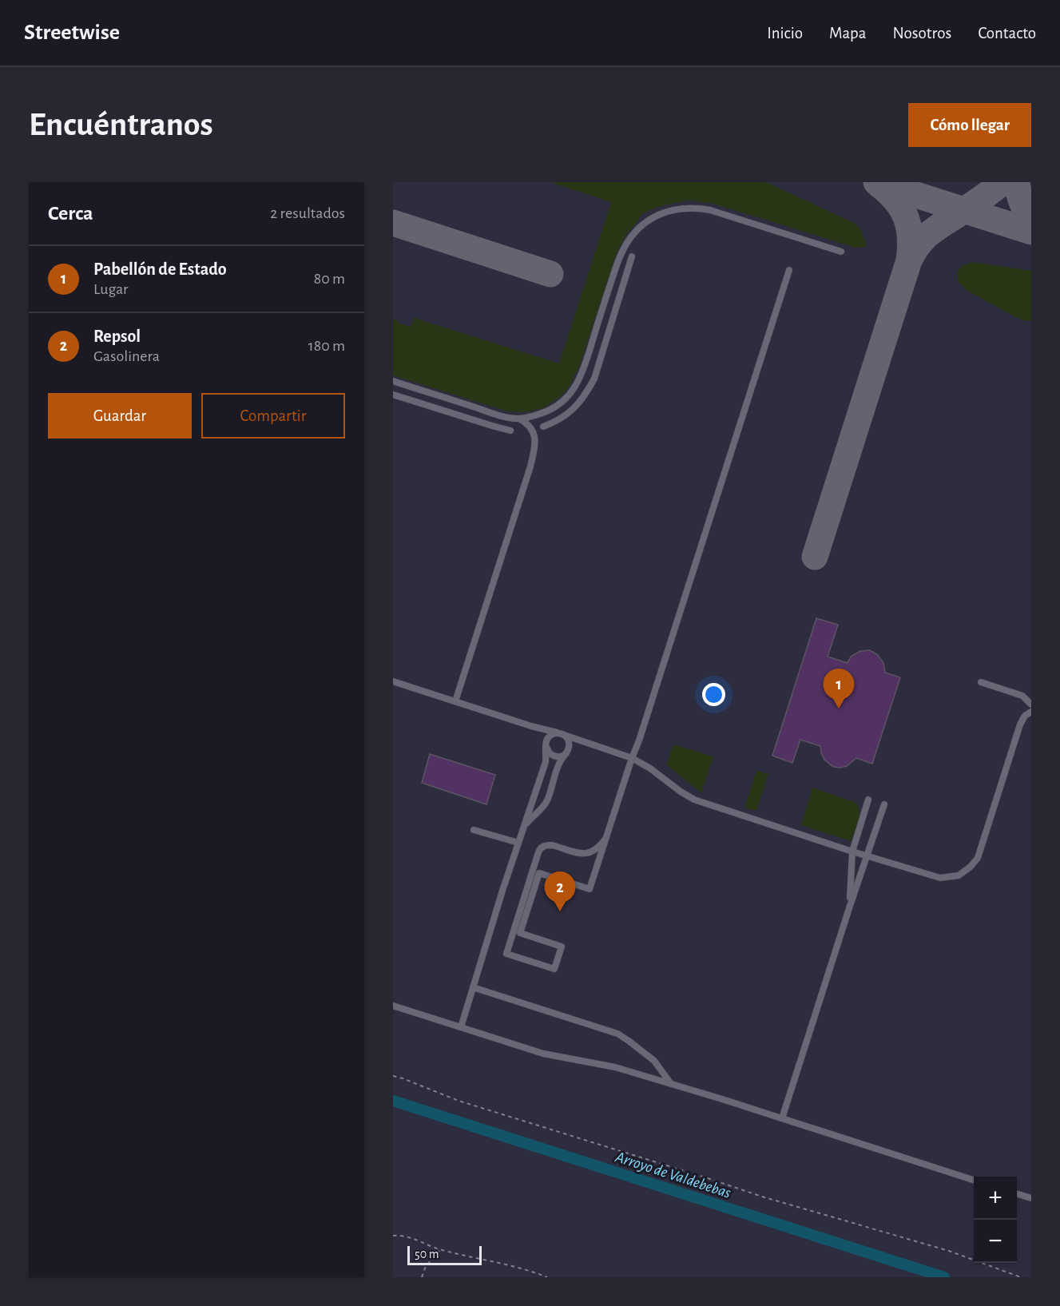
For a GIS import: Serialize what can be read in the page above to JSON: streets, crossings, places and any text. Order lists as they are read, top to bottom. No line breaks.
{"water":["Arroyo de Valdebebas"],"scale_bar":"50 m","page":{"header":"Streetwise","nav":["Inicio","Mapa","Nosotros","Contacto"],"buttons":["Cómo llegar",["Guardar","Compartir"]],"title":"Encuéntranos","heading":["Cerca","2 resultados"],"list":[{"mark":"1","name":"Pabellón de Estado","note":"Lugar","value":"80 m"},{"mark":"2","name":"Repsol","note":"Gasolinera","value":"180 m"}],"pins":["1","2"],"map_buttons":["+","−"],"scale":"50 m"}}
